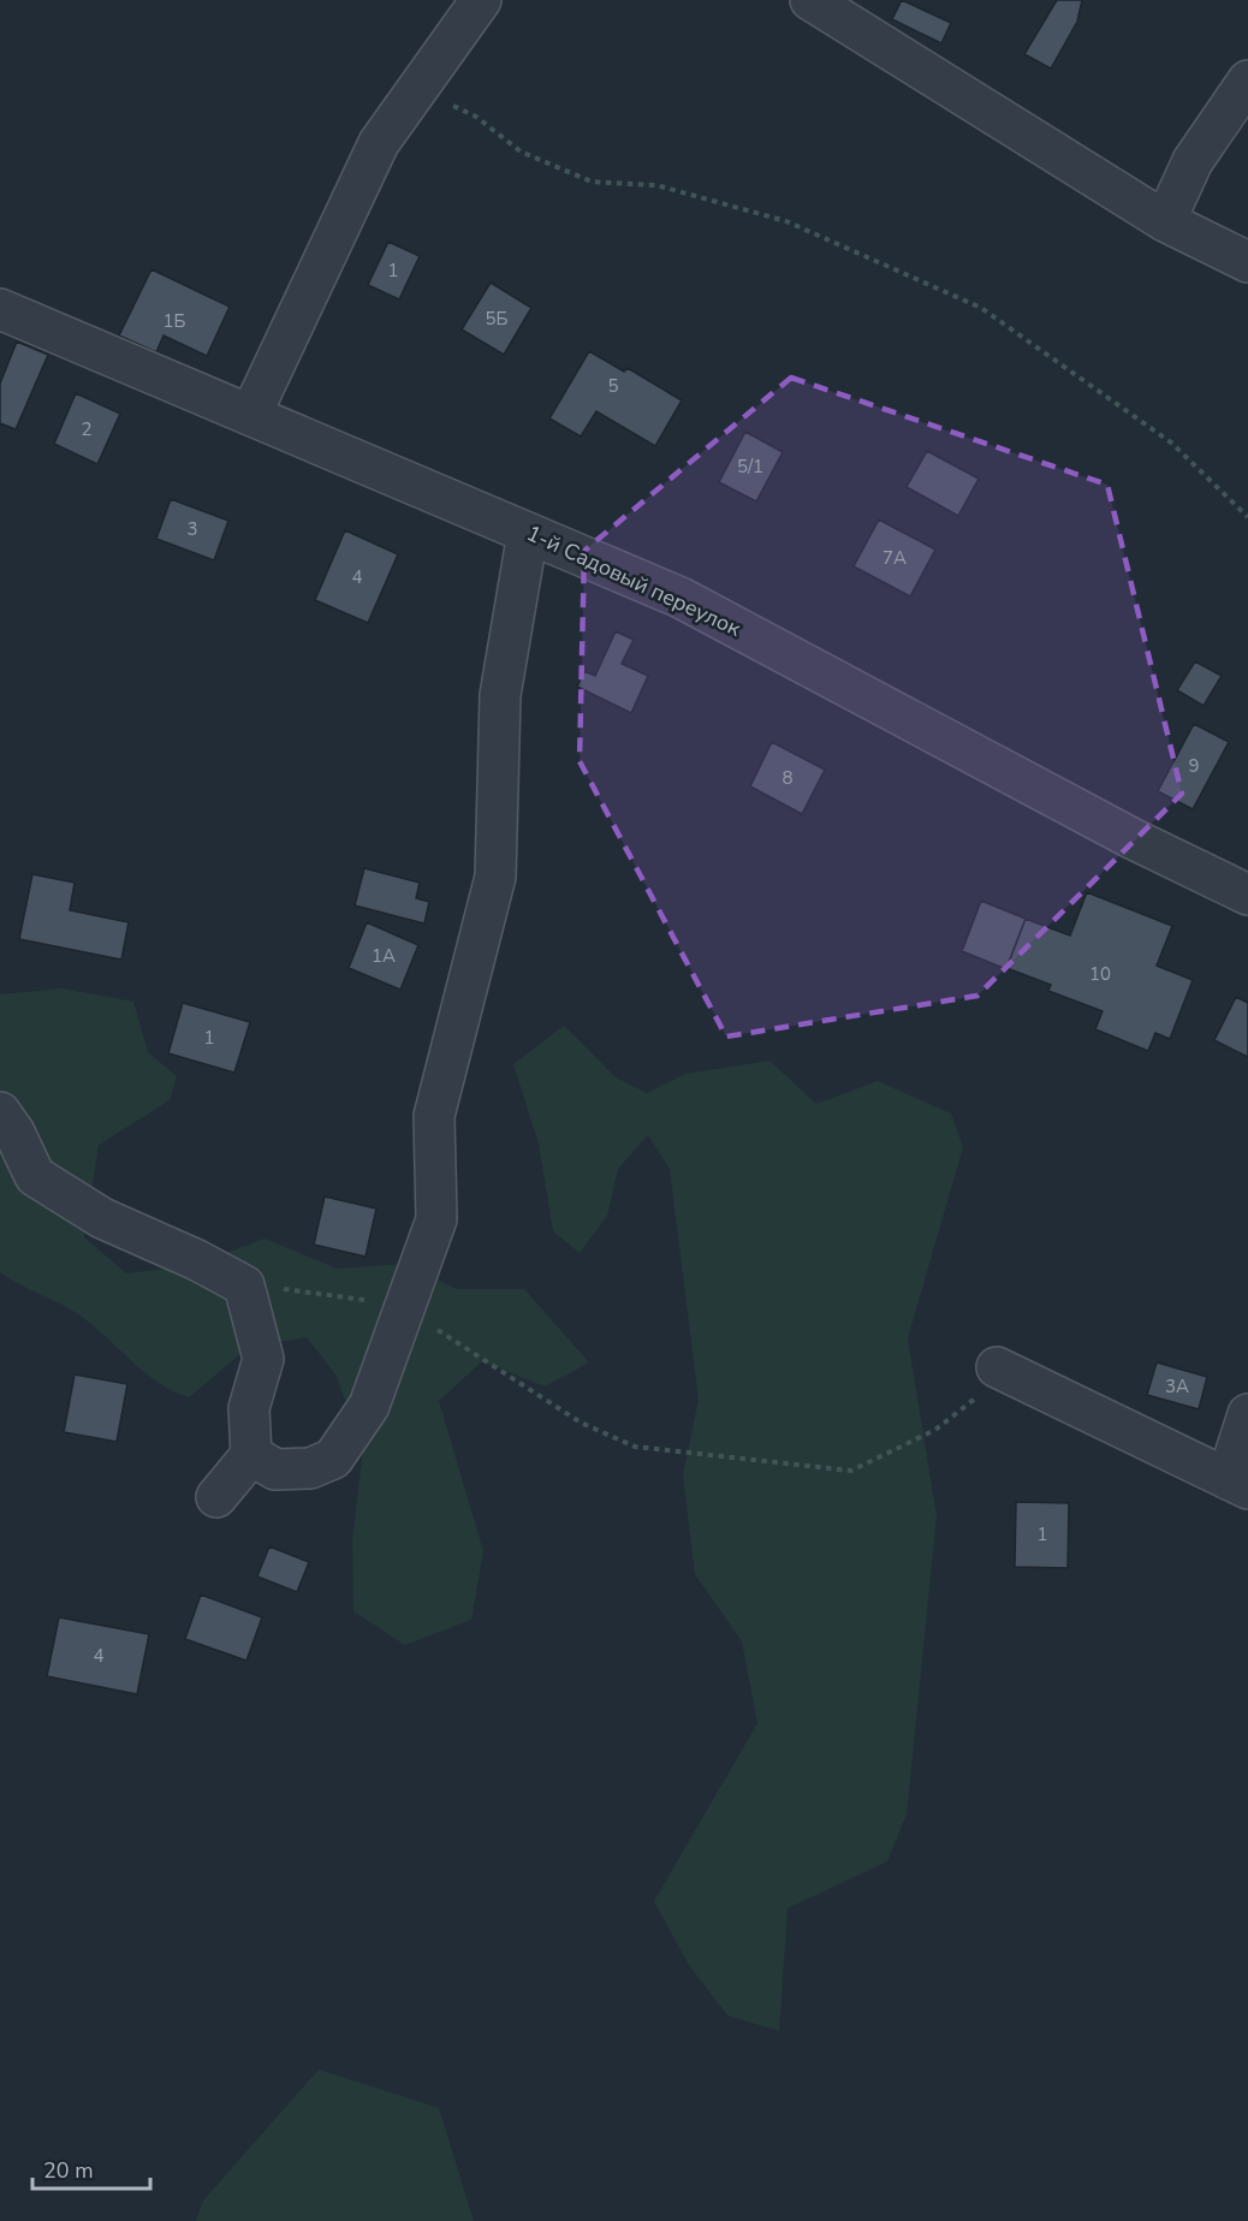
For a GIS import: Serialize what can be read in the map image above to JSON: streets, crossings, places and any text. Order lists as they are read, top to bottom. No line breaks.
{"streets":{"street":["1-й Садовый переулок"]},"house_numbers":["1","5Б","1Б","5","2","5/1","3","7А","4","9","8","1А","10","1","3А","1","4"],"scale_bar":"20 m"}
